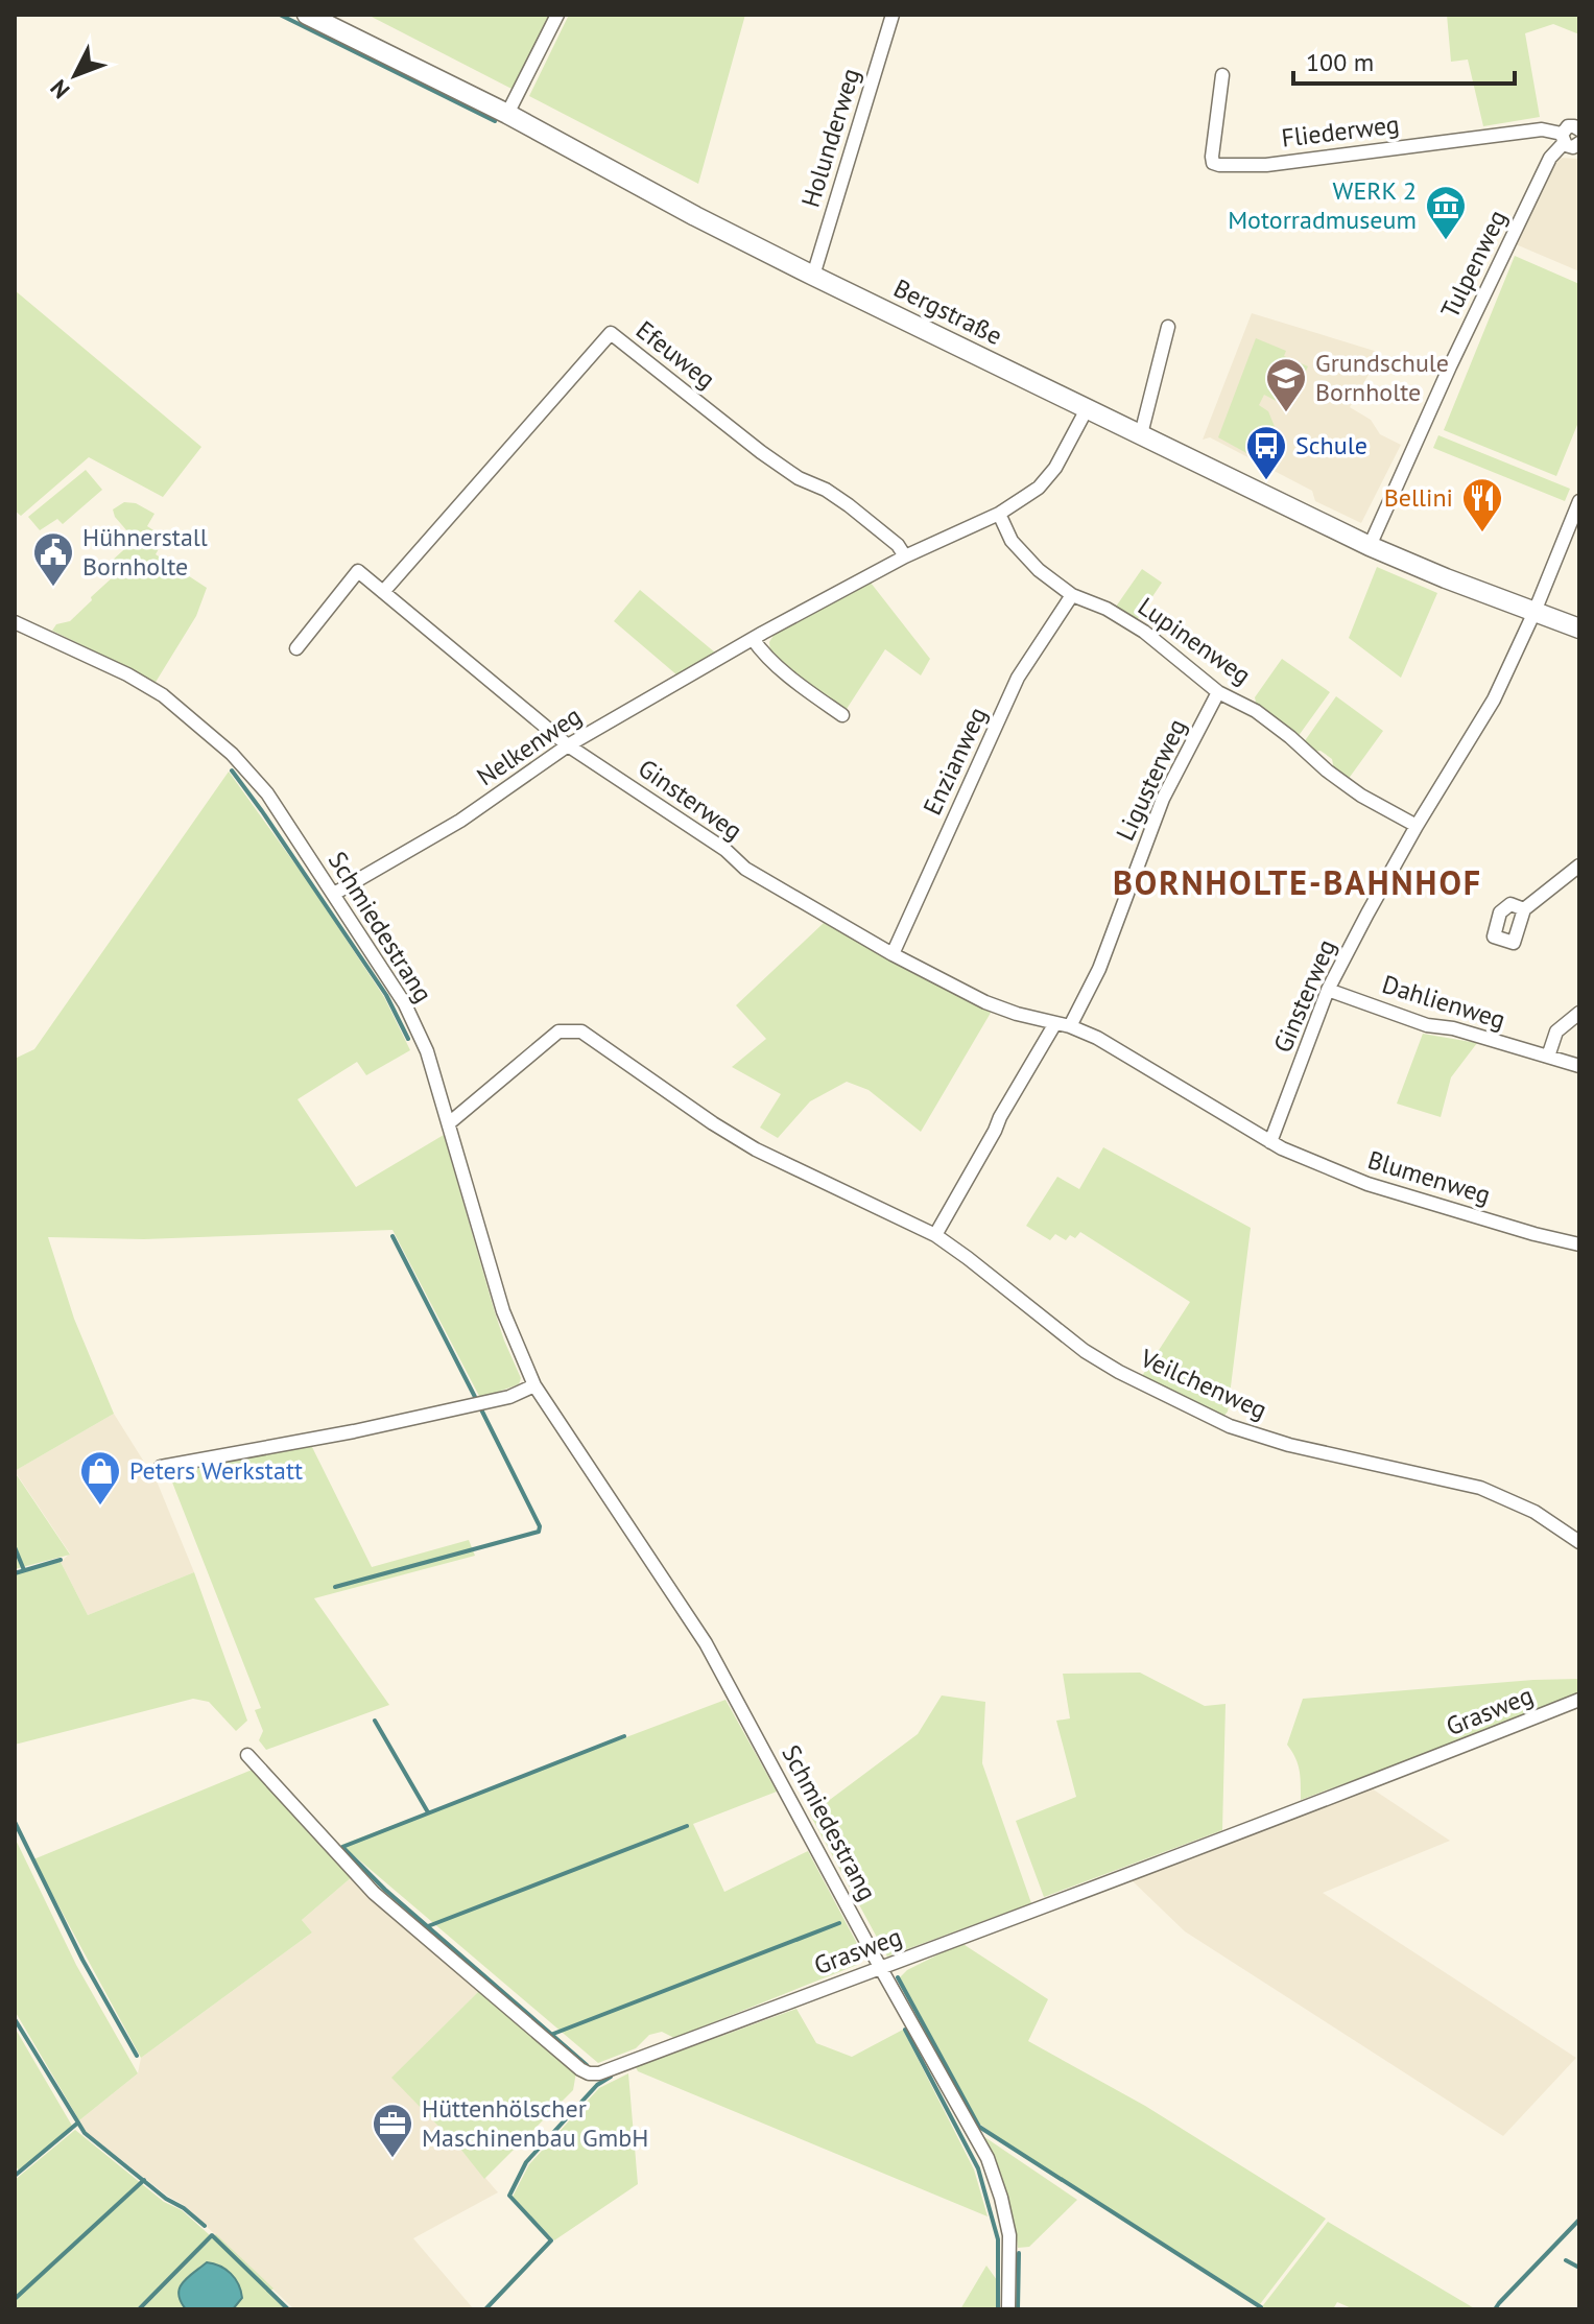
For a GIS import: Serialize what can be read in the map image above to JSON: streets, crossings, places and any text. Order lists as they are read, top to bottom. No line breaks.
{"streets":{"street":["Fliederweg","Holunderweg","Tulpenweg","Bergstraße","Efeuweg","Lupinenweg","Nelkenweg","Enzianweg","Ligusterweg","Ginsterweg","Schmiedestrang","Dahlienweg","Blumenweg","Veilchenweg","Grasweg"]},"crossings":[["Fliederweg","Tulpenweg"],["Holunderweg","Bergstraße"],["Tulpenweg","Bergstraße"],["Bergstraße","Nelkenweg"],["Bergstraße","Ginsterweg"],["Efeuweg","Nelkenweg"],["Lupinenweg","Nelkenweg"],["Lupinenweg","Enzianweg"],["Lupinenweg","Ligusterweg"],["Lupinenweg","Ginsterweg"],["Nelkenweg","Ginsterweg"],["Nelkenweg","Schmiedestrang"],["Enzianweg","Ginsterweg"],["Ligusterweg","Ginsterweg"],["Ginsterweg","Dahlienweg"],["Ginsterweg","Blumenweg"],["Schmiedestrang","Veilchenweg"],["Schmiedestrang","Grasweg"]],"districts":["BORNHOLTE-BAHNHOF"],"places":{"museum":["WERK 2 Motorradmuseum"],"school or university":["Grundschule Bornholte"],"bus stop":["Schule"],"restaurant":["Bellini"],"public building":["Hühnerstall Bornholte"],"shop":["Peters Werkstatt"],"office":["Hüttenhölscher Maschinenbau GmbH"]},"scale_bar":"100 m","north":"bottom left"}
